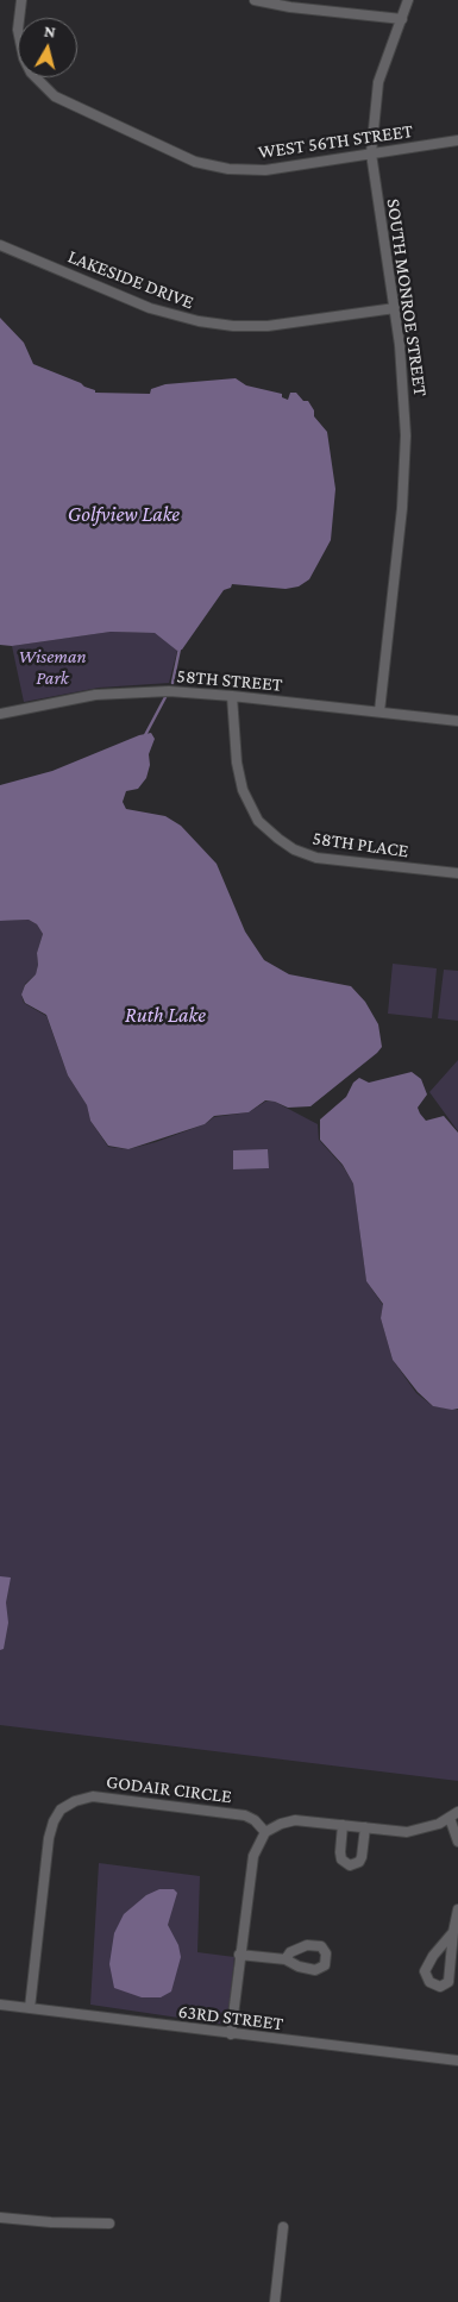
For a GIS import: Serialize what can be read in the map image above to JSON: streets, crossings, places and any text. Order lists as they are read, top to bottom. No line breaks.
{"streets":{"street":["WEST 56TH STREET","LAKESIDE DRIVE","SOUTH MONROE STREET","58TH STREET","58TH PLACE","GODAIR CIRCLE","63RD STREET"]},"crossings":[["WEST 56TH STREET","SOUTH MONROE STREET"],["LAKESIDE DRIVE","SOUTH MONROE STREET"],["SOUTH MONROE STREET","58TH STREET"],["58TH STREET","58TH PLACE"],["GODAIR CIRCLE","63RD STREET"]],"water":["Golfview Lake","Ruth Lake"],"parks":["Wiseman Park"],"north":"top"}
